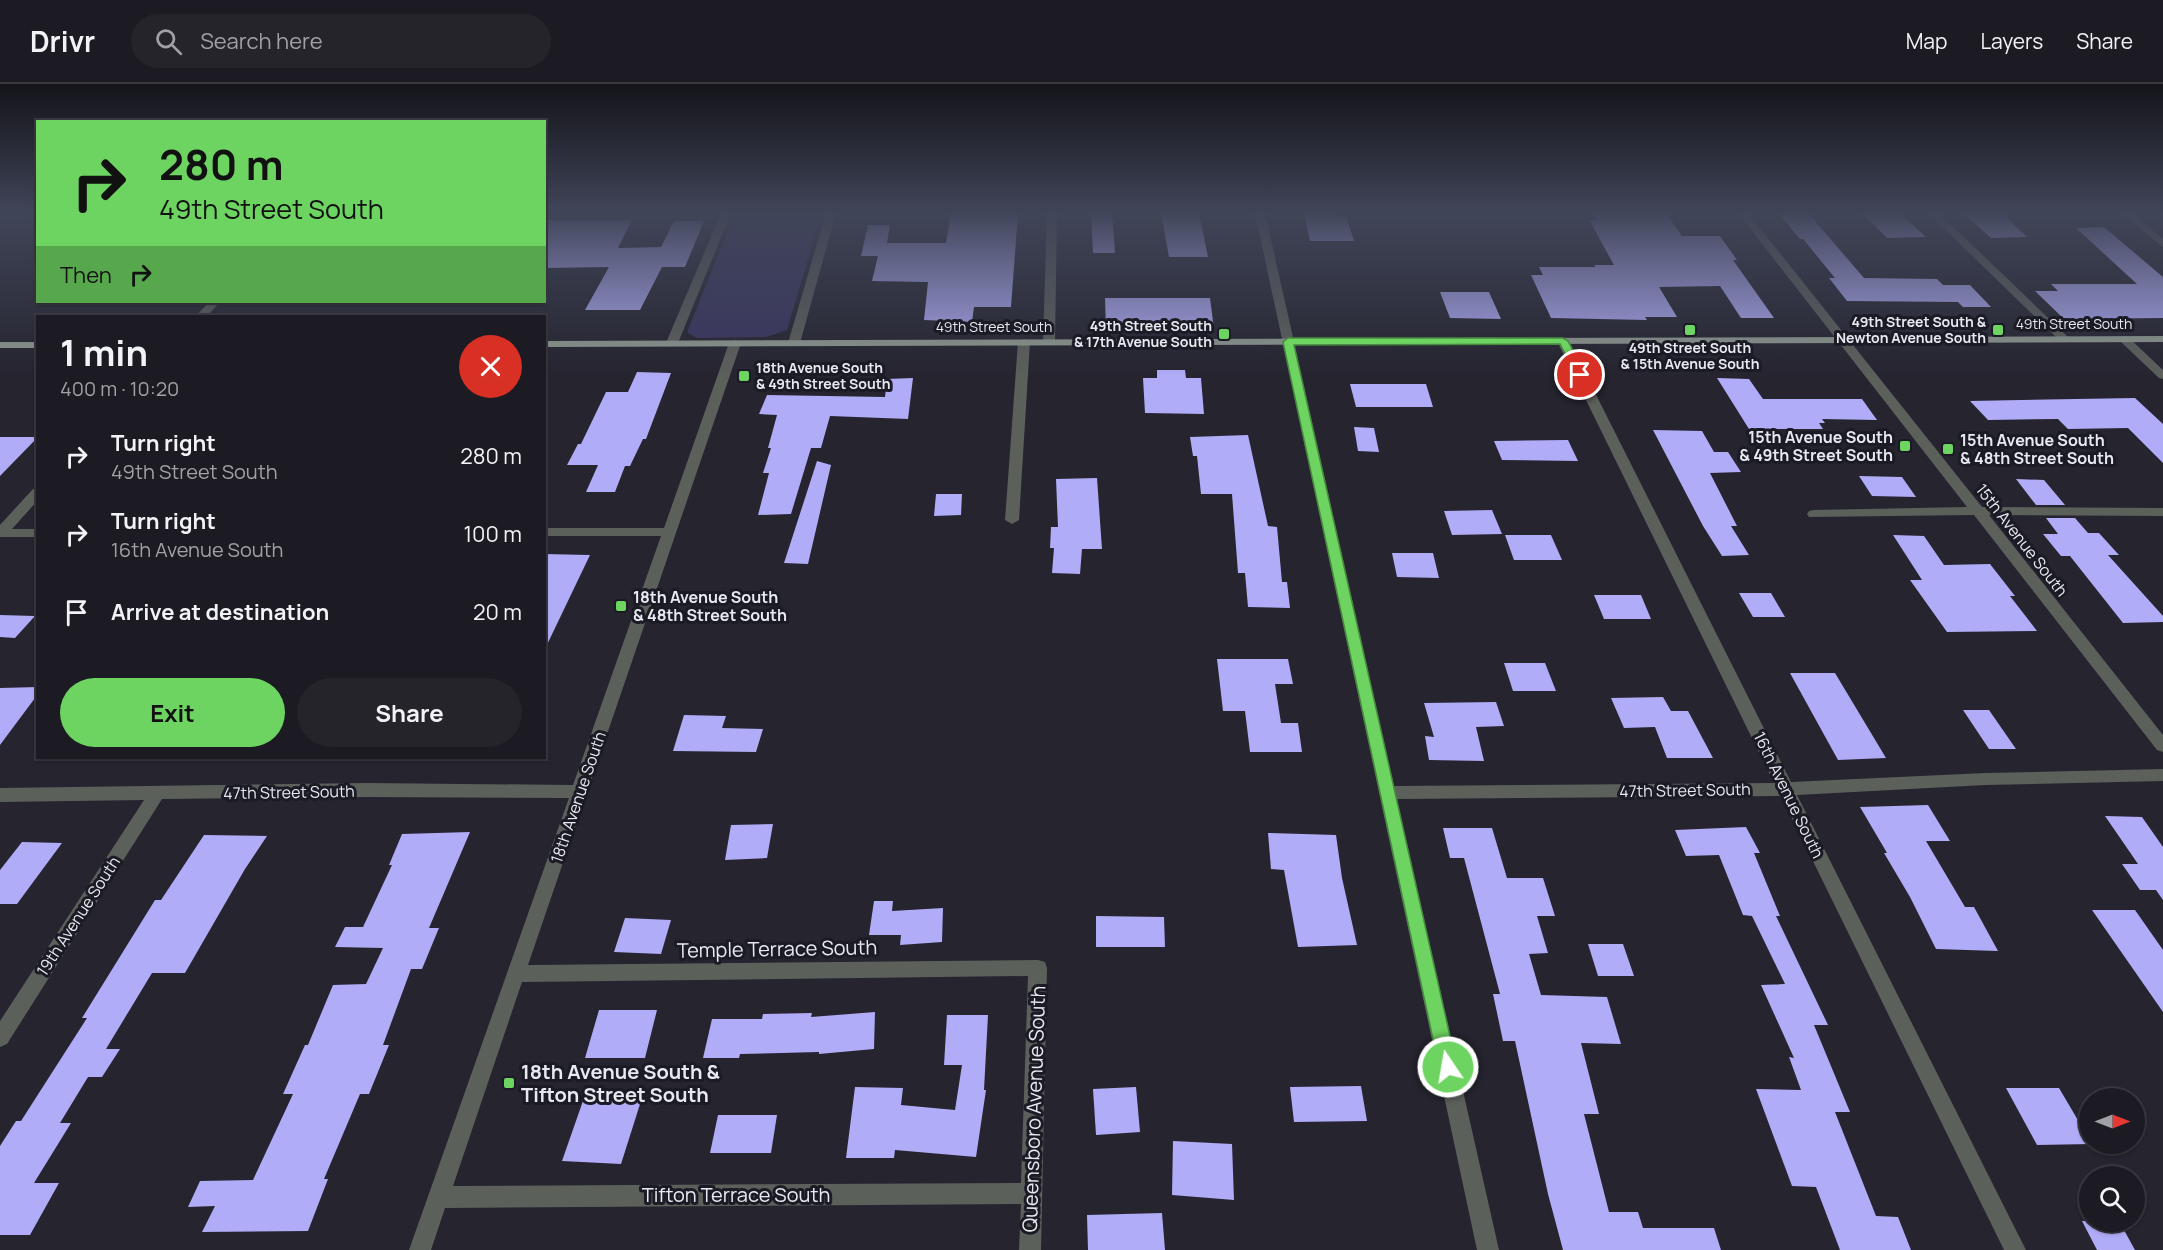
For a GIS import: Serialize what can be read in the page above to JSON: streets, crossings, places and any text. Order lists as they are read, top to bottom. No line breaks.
{"streets":{"main road":["49th Street South"],"street":["15th Avenue South","47th Street South","16th Avenue South","18th Avenue South","19th Avenue South","Temple Terrace South","Queensboro Avenue South","Tifton Terrace South"]},"crossings":[["49th Street South","15th Avenue South"],["49th Street South","16th Avenue South"],["49th Street South","18th Avenue South"],["47th Street South","16th Avenue South"],["47th Street South","18th Avenue South"],["47th Street South","19th Avenue South"],["18th Avenue South","Temple Terrace South"],["18th Avenue South","Tifton Terrace South"],["Temple Terrace South","Queensboro Avenue South"],["Queensboro Avenue South","Tifton Terrace South"]],"places":{"transit":["49th Street South & 15th Avenue South","49th Street South & Newton Avenue South","49th Street South & 17th Avenue South","18th Avenue South & 49th Street South","15th Avenue South & 49th Street South","15th Avenue South & 48th Street South","18th Avenue South & 48th Street South","18th Avenue South & Tifton Street South"]},"north":"right","page":{"header":"Drivr","search":"Search here","nav":["Map","Layers","Share"],"turn":["280 m","49th Street South"],"then":"Then","heading":["1 min","400 m · 10:20"],"list":[{"name":"Turn right","note":"49th Street South","value":"280 m"},{"name":"Turn right","note":"16th Avenue South","value":"100 m"},{"name":"Arrive at destination","value":"20 m"}],"buttons":["Exit","Share"]}}
